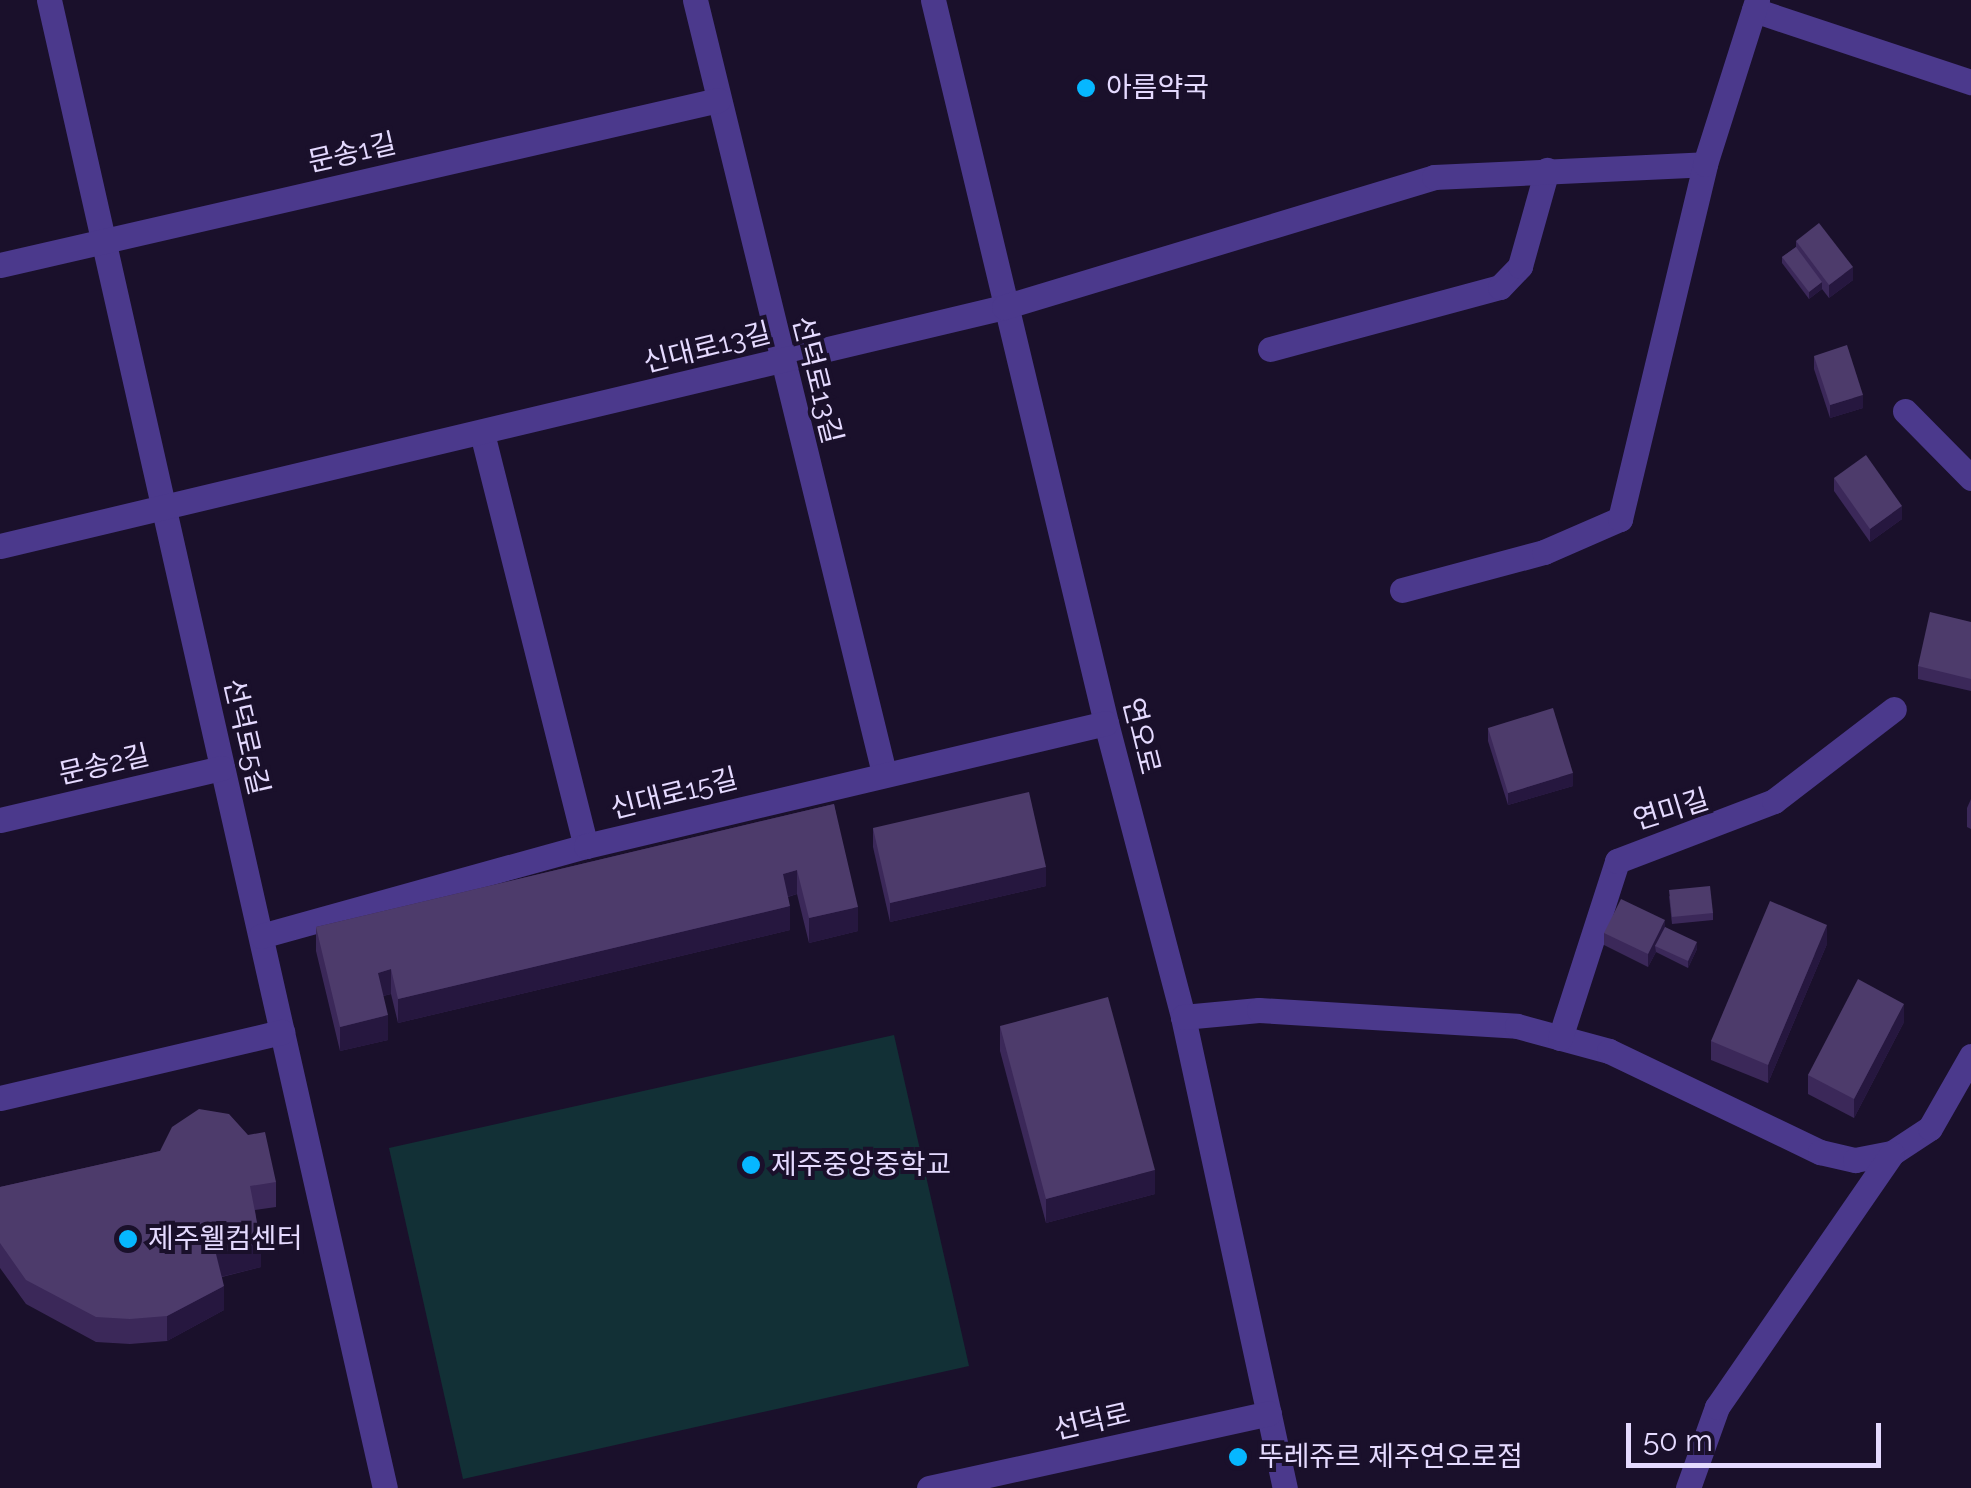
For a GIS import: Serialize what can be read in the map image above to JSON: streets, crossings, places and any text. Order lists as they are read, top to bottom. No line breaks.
{"streets":{"street":["문송1길","신대로13길","선덕로13길","연오로","선덕로5길","문송2길","신대로15길","연미길","선덕로"]},"crossings":[["문송1길","선덕로13길"],["문송1길","선덕로5길"],["신대로13길","선덕로13길"],["신대로13길","연오로"],["신대로13길","선덕로5길"],["선덕로13길","신대로15길"],["연오로","신대로15길"],["연오로","선덕로"],["선덕로5길","문송2길"],["선덕로5길","신대로15길"]],"places":["아름약국","제주중앙중학교","제주웰컴센터","뚜레쥬르 제주연오로점"],"scale_bar":"50 m"}
